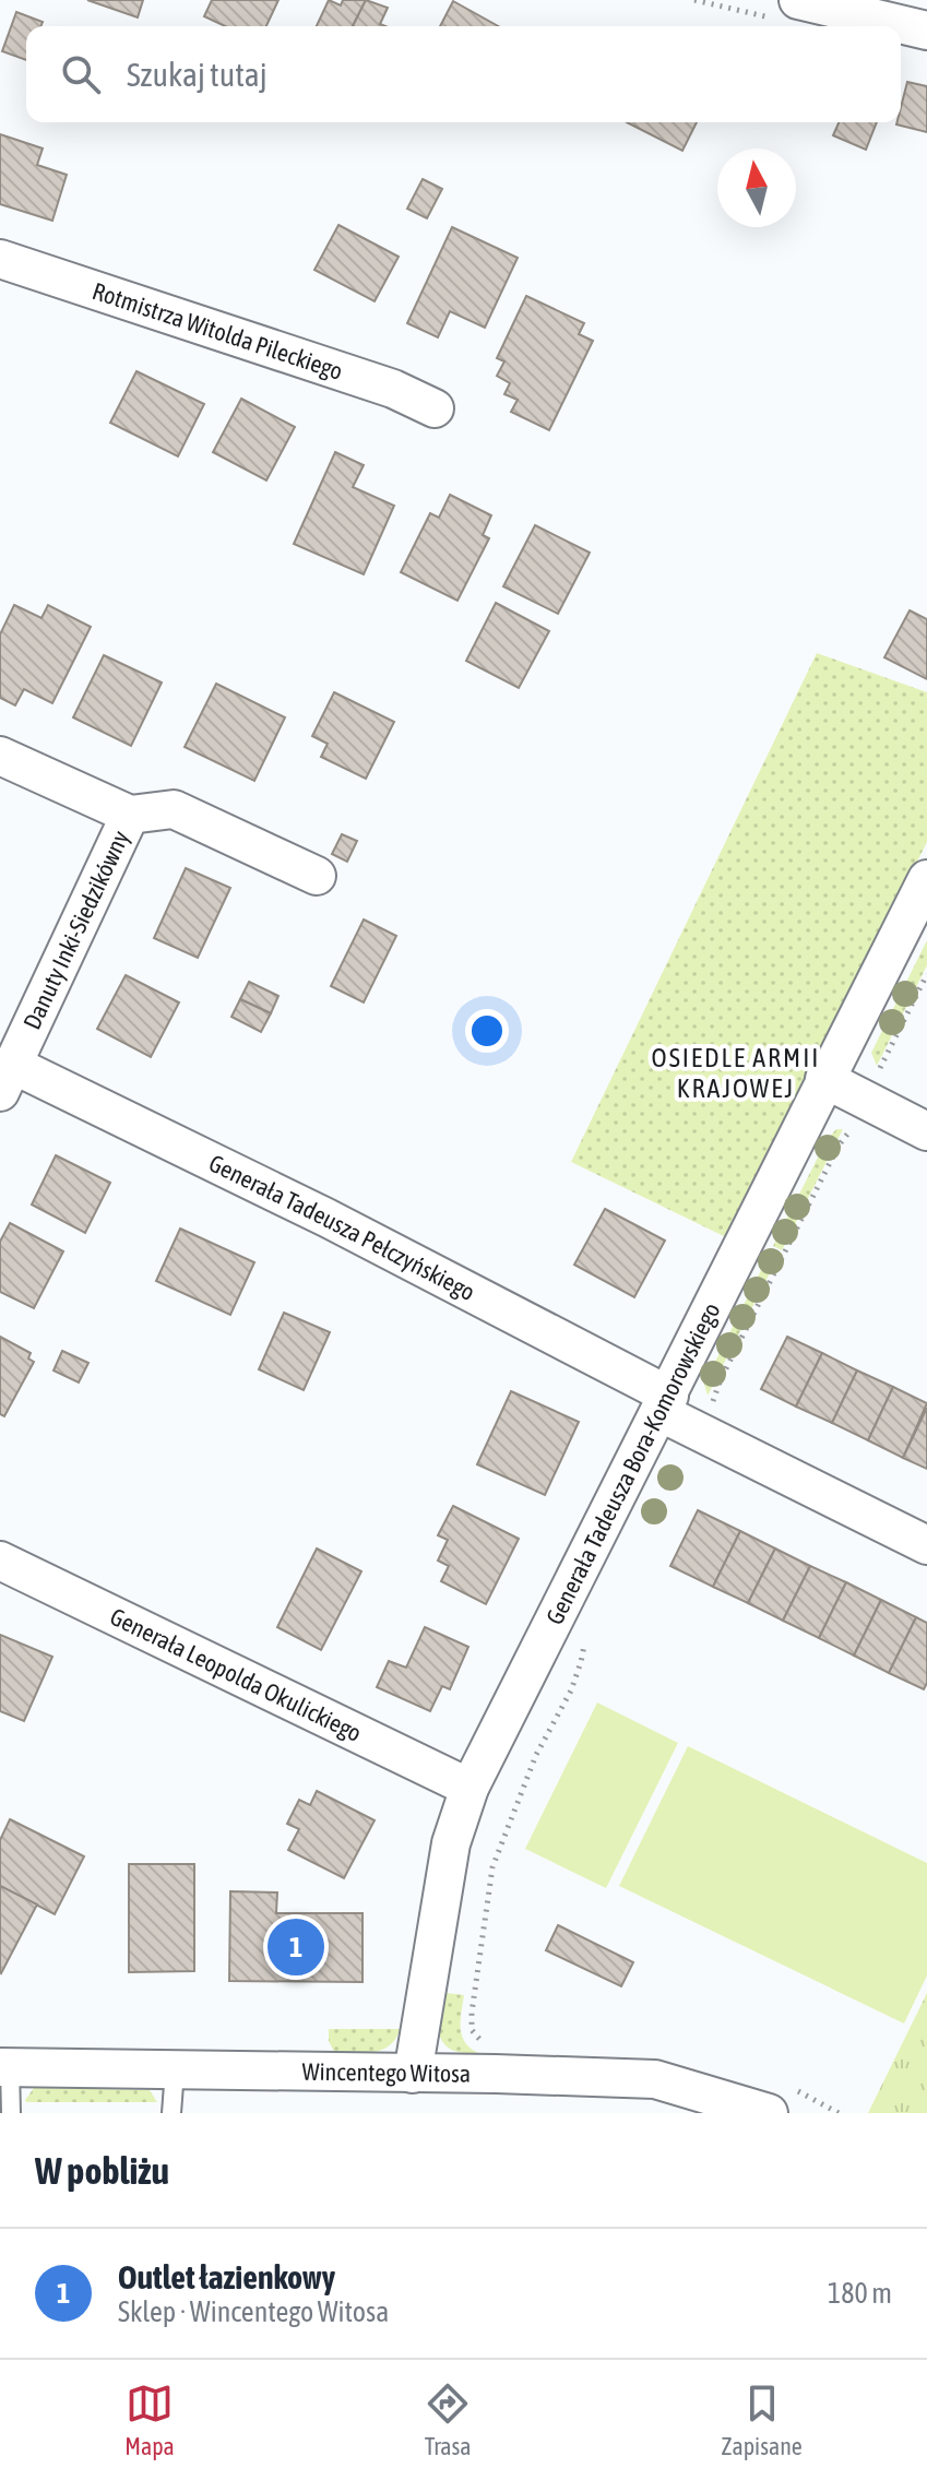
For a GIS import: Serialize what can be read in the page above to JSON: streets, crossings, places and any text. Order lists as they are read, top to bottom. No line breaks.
{"streets":{"street":["Rotmistrza Witolda Pileckiego","Danuty Inki-Siedzikówny","Generała Tadeusza Pełczyńskiego","Generała Tadeusza Bora-Komorowskiego","Generała Leopolda Okulickiego","Wincentego Witosa"]},"crossings":[["Danuty Inki-Siedzikówny","Generała Tadeusza Pełczyńskiego"],["Generała Tadeusza Pełczyńskiego","Generała Tadeusza Bora-Komorowskiego"],["Generała Tadeusza Bora-Komorowskiego","Generała Leopolda Okulickiego"],["Generała Tadeusza Bora-Komorowskiego","Wincentego Witosa"]],"districts":["OSIEDLE ARMII KRAJOWEJ"],"north":"top","page":{"search":"Szukaj tutaj","pins":"1","heading":"W pobliżu","list":[{"mark":"1","name":"Outlet łazienkowy","note":"Sklep · Wincentego Witosa","value":"180 m"}],"nav":["Mapa","Trasa","Zapisane"]}}
